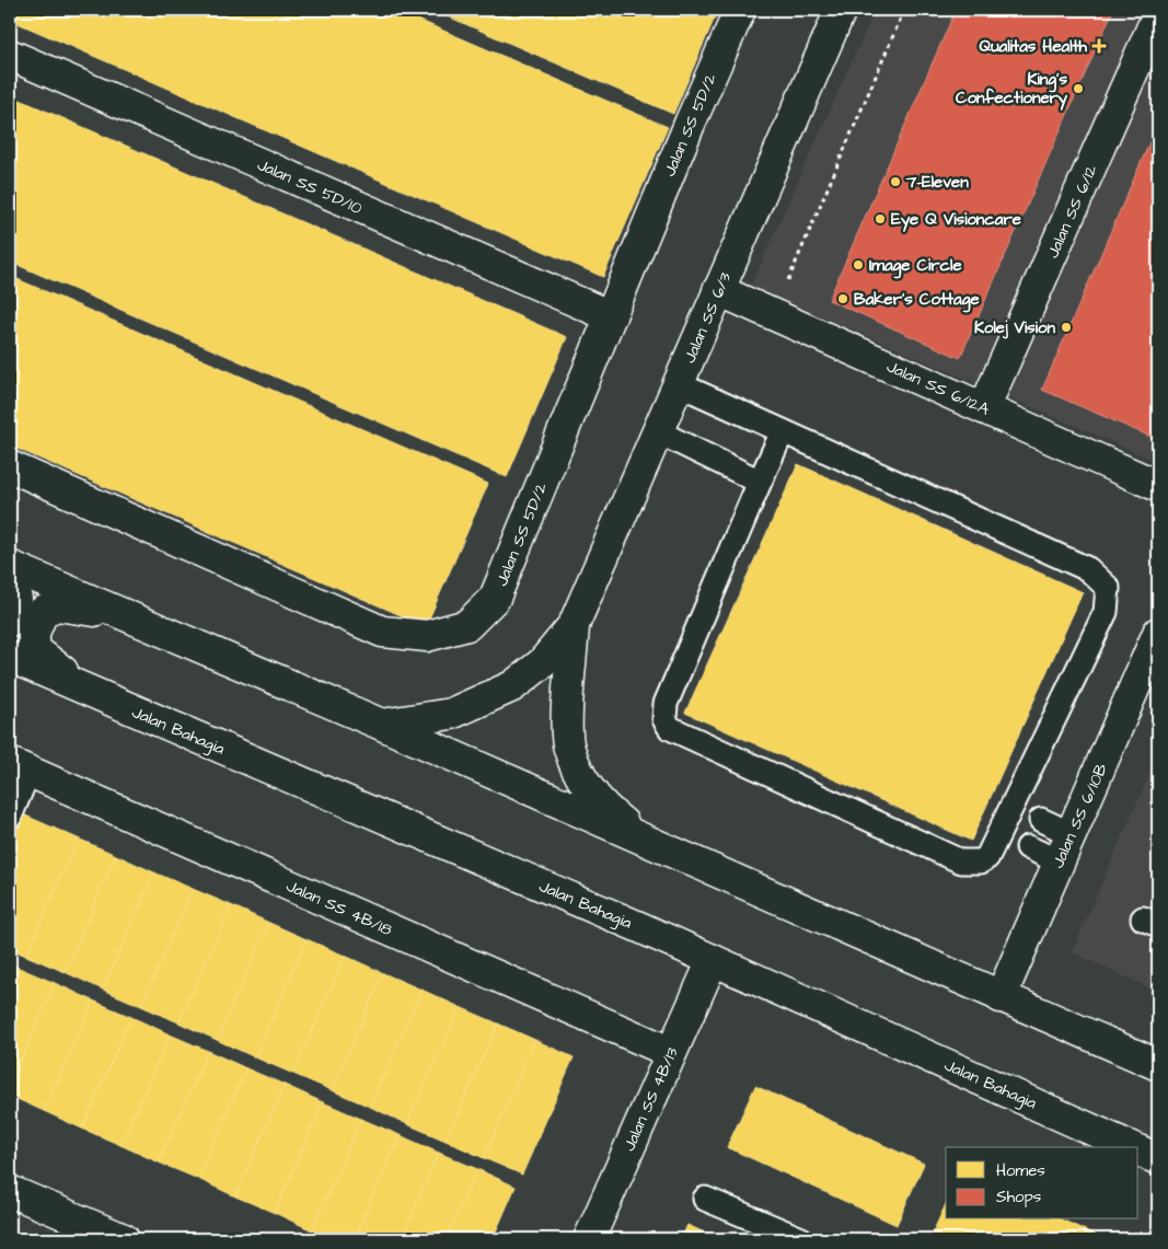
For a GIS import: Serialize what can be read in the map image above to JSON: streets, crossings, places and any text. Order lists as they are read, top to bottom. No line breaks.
{"streets":{"street":["Jalan SS 5D/2","Jalan SS 5D/10","Jalan SS 6/12","Jalan SS 6/3","Jalan SS 6/12A","Jalan Bahagia","Jalan SS 6/10B","Jalan SS 4B/18","Jalan SS 4B/13"]},"crossings":[["Jalan SS 5D/2","Jalan SS 5D/10"],["Jalan SS 6/12","Jalan SS 6/12A"],["Jalan SS 6/3","Jalan SS 6/12A"],["Jalan Bahagia","Jalan SS 4B/13"],["Jalan SS 4B/18","Jalan SS 4B/13"]],"places":{"health":["Qualitas Health"],"other":["King's Confectionery","7-Eleven","Eye Q Visioncare","Image Circle","Baker's Cottage","Kolej Vision"]},"legend":["Homes","Shops"]}
